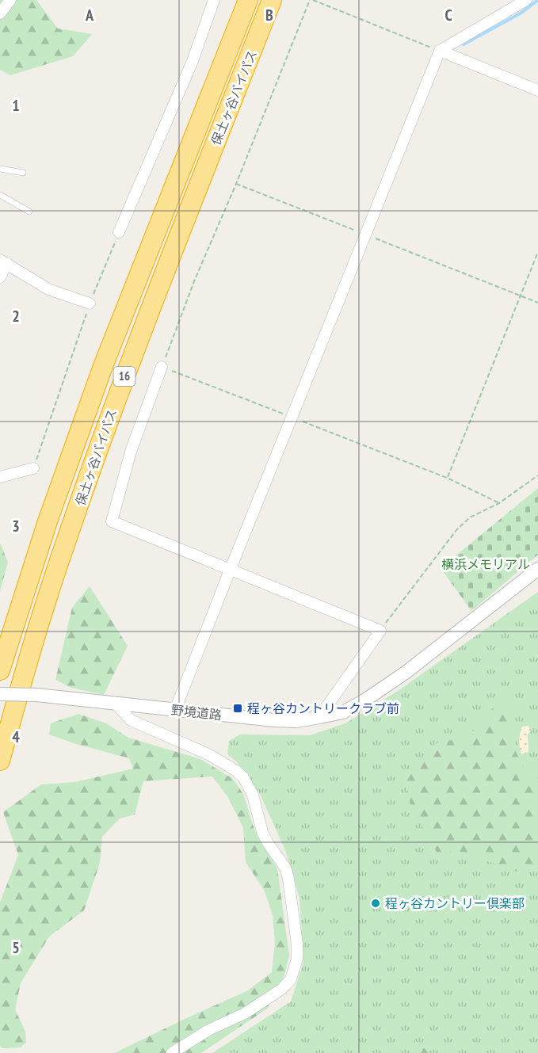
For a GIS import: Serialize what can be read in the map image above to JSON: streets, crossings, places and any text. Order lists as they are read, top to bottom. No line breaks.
{"streets":{"highway":["保土ヶ谷バイパス","16"],"street":["野境道路"]},"parks":["横浜メモリアル"],"places":{"transit":["程ヶ谷カントリークラブ前"],"other":["程ヶ谷カントリー倶楽部"]},"grid":{"columns":["A","B","C"],"rows":["1","2","3","4","5"]}}
